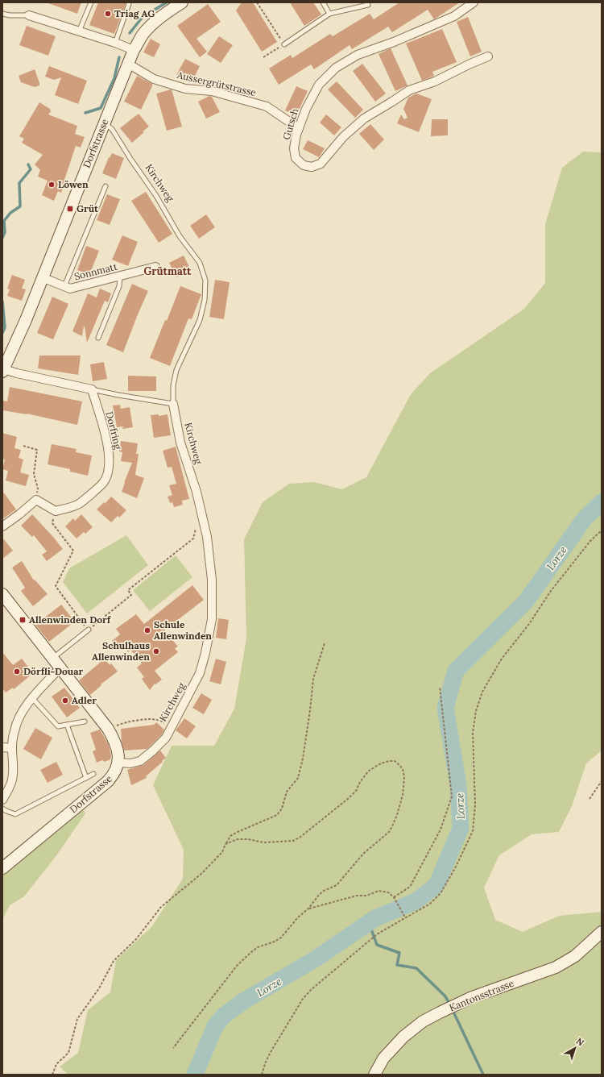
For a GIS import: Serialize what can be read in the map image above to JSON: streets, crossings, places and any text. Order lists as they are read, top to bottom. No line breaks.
{"streets":{"street":["Aussergrütstrasse","Gutsch","Dorfstrasse","Kirchweg","Sonnmatt","Dorfring","Kantonsstrasse"]},"crossings":[["Aussergrütstrasse","Gutsch"],["Aussergrütstrasse","Dorfstrasse"],["Dorfstrasse","Kirchweg"],["Dorfstrasse","Sonnmatt"]],"districts":["Grütmatt"],"water":["Lorze"],"places":{"other":["Triag AG","Löwen","Schule Allenwinden","Schulhaus Allenwinden","Dörfli-Douar","Adler"],"transit":["Grüt","Allenwinden Dorf"]},"north":"top right"}
